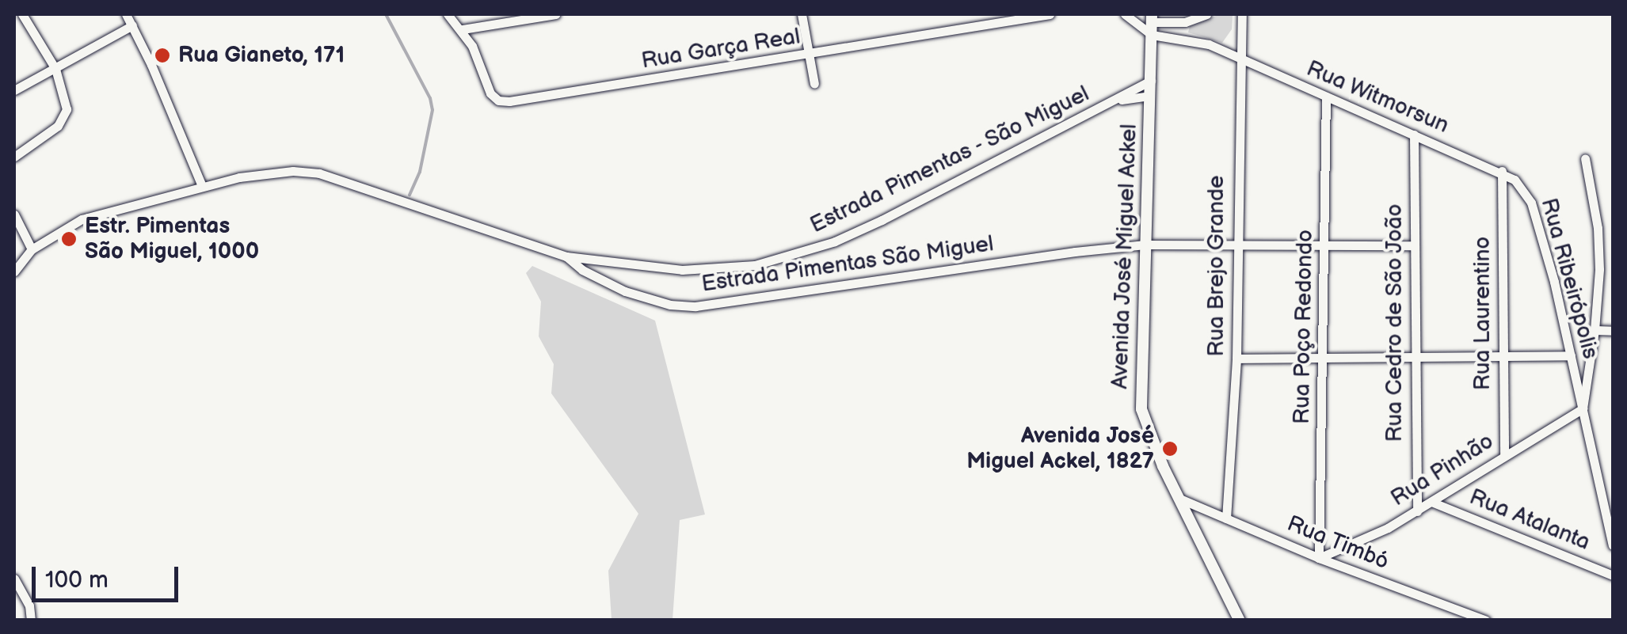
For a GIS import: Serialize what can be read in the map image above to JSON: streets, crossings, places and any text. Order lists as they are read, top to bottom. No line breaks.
{"streets":{"street":["Rua Garça Real","Rua Witmorsun","Estrada Pimentas - São Miguel","Avenida José Miguel Ackel","Estrada Pimentas São Miguel","Rua Brejo Grande","Rua Ribeirópolis","Rua Laurentino","Rua Cedro de São João","Rua Poço Redondo","Rua Pinhão","Rua Atalanta","Rua Timbó"]},"crossings":[["Rua Witmorsun","Avenida José Miguel Ackel"],["Rua Witmorsun","Rua Brejo Grande"],["Rua Witmorsun","Rua Ribeirópolis"],["Rua Witmorsun","Rua Laurentino"],["Rua Witmorsun","Rua Cedro de São João"],["Rua Witmorsun","Rua Poço Redondo"],["Estrada Pimentas - São Miguel","Avenida José Miguel Ackel"],["Estrada Pimentas - São Miguel","Estrada Pimentas São Miguel"],["Avenida José Miguel Ackel","Estrada Pimentas São Miguel"],["Avenida José Miguel Ackel","Rua Timbó"],["Estrada Pimentas São Miguel","Rua Brejo Grande"],["Estrada Pimentas São Miguel","Rua Cedro de São João"],["Estrada Pimentas São Miguel","Rua Poço Redondo"],["Rua Brejo Grande","Rua Timbó"],["Rua Ribeirópolis","Rua Laurentino"],["Rua Ribeirópolis","Rua Pinhão"],["Rua Laurentino","Rua Pinhão"],["Rua Cedro de São João","Rua Pinhão"],["Rua Poço Redondo","Rua Pinhão"],["Rua Poço Redondo","Rua Timbó"],["Rua Pinhão","Rua Atalanta"],["Rua Pinhão","Rua Timbó"]],"places":["Rua Gianeto, 171","Estr. Pimentas São Miguel, 1000","Avenida José Miguel Ackel, 1827"],"scale_bar":"100 m"}
